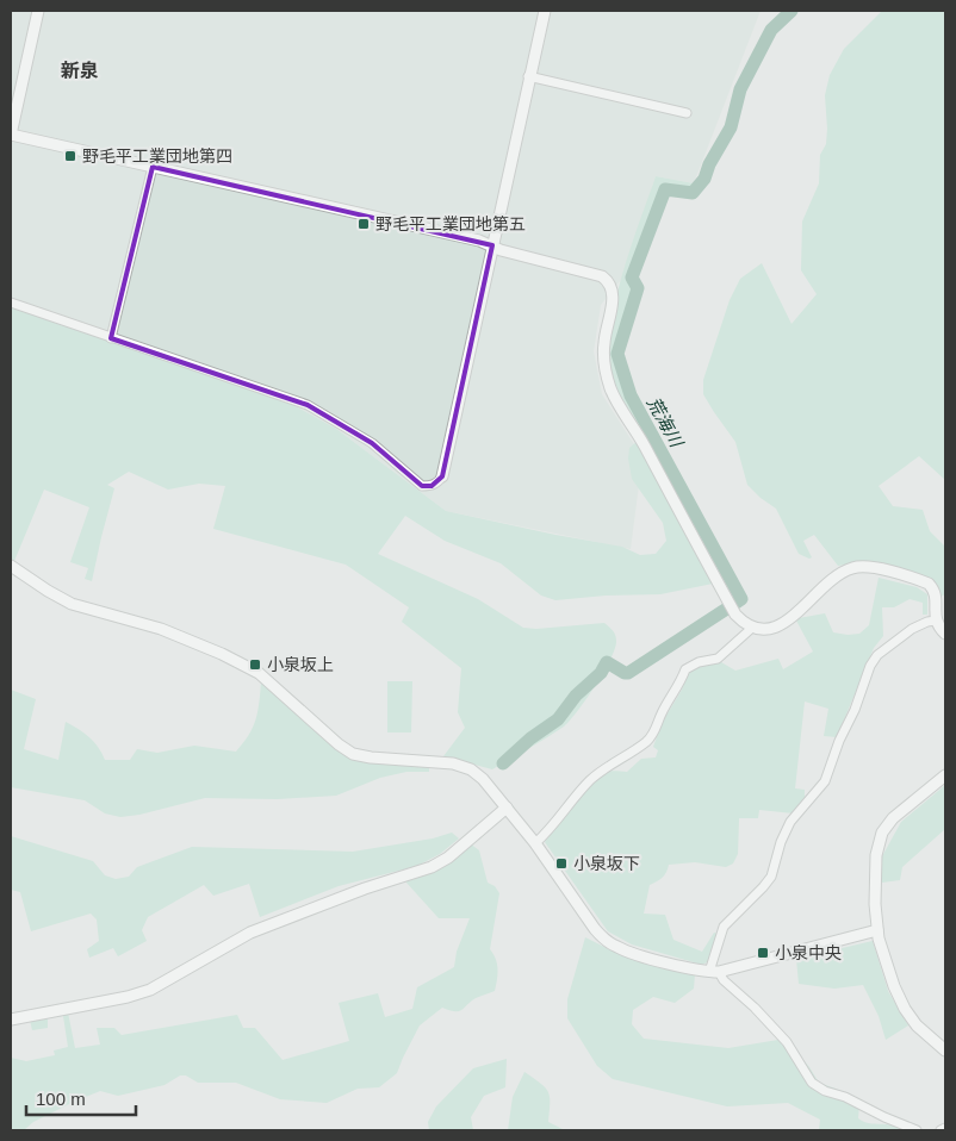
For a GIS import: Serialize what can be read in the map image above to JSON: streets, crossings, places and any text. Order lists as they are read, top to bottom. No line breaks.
{"districts":["新泉"],"water":["荒海川"],"places":{"transit":["野毛平工業団地第四","野毛平工業団地第五","小泉坂上","小泉坂下","小泉中央"]},"scale_bar":"100 m"}
